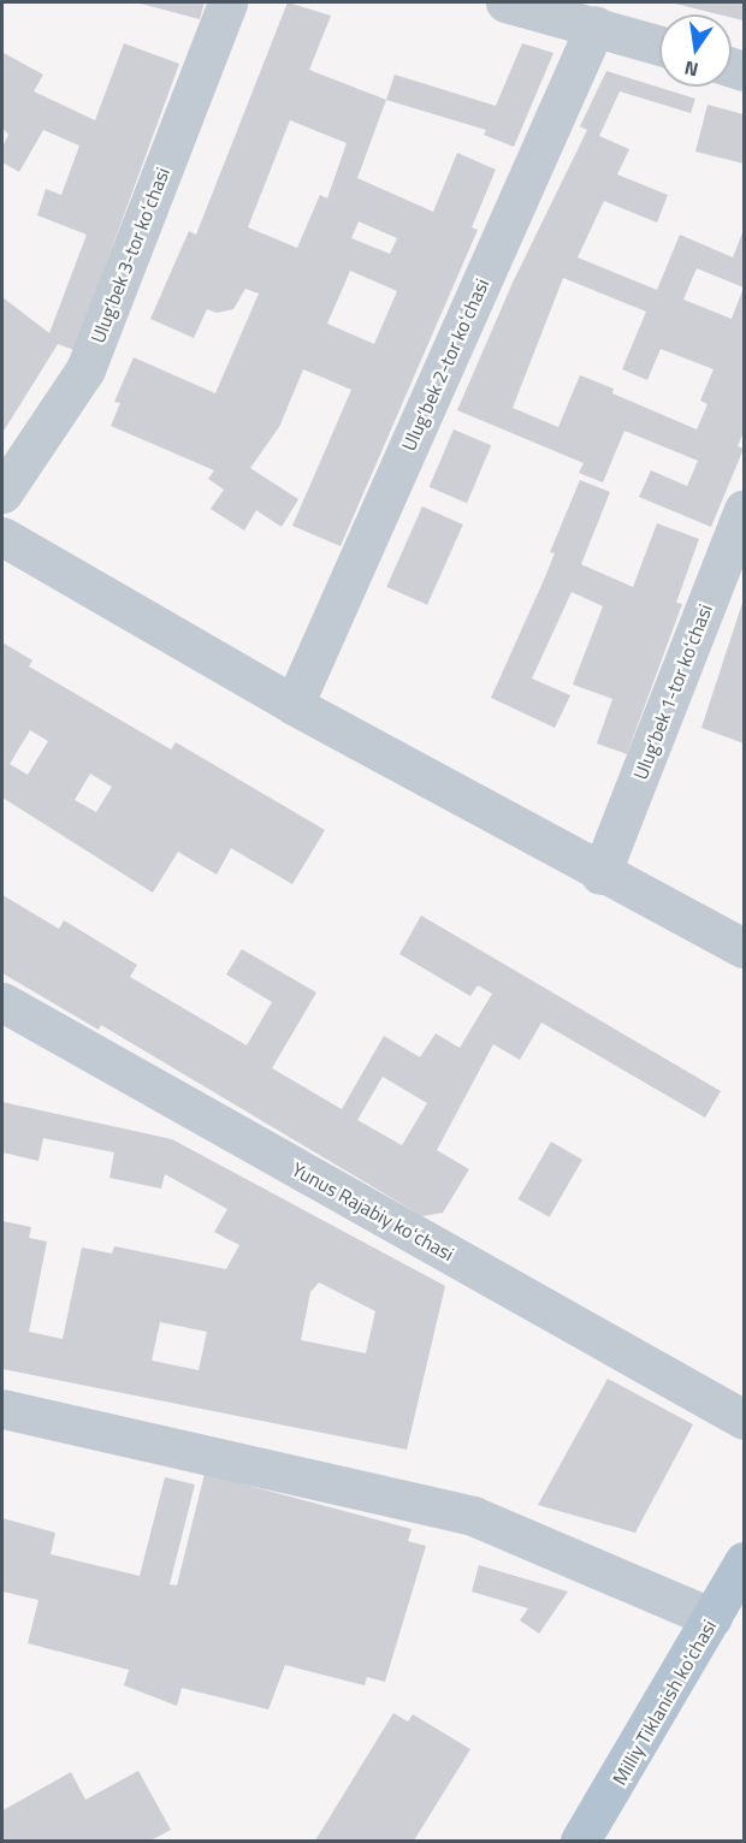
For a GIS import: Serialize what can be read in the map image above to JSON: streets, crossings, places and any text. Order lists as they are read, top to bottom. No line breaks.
{"streets":{"main road":["Milliy Tiklanish ko'chasi"],"street":["Ulug‘bek 3-tor koʻchasi","Ulug‘bek 2-tor koʻchasi","Ulug‘bek 1-tor koʻchasi","Yunus Rajabiy koʻchasi"]},"north":"bottom"}
